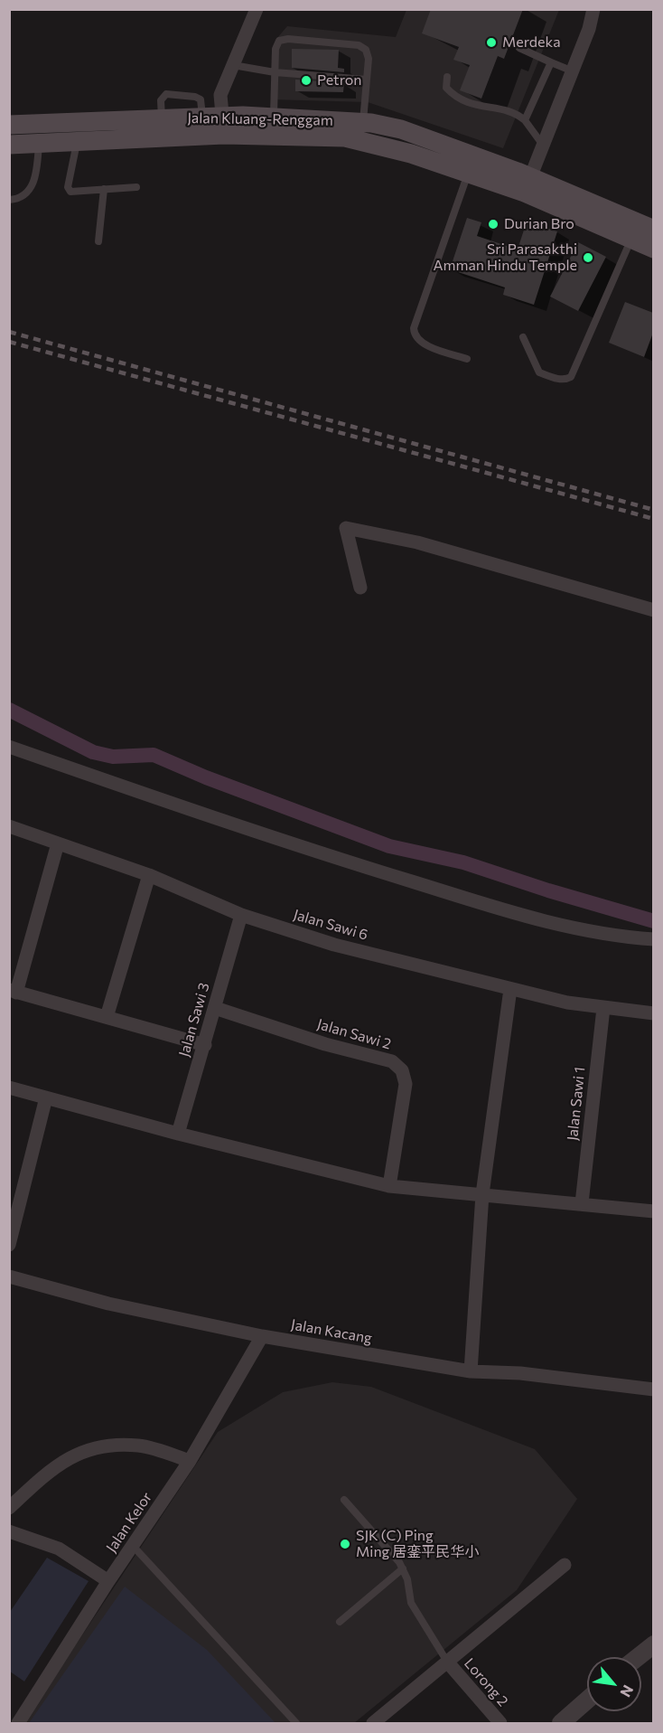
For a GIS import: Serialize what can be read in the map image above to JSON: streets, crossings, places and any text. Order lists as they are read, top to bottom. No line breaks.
{"streets":{"main road":["Jalan Kluang-Renggam"],"street":["Jalan Sawi 6","Jalan Sawi 3","Jalan Sawi 2","Jalan Sawi 1","Jalan Kacang","Jalan Kelor","Lorong 2"]},"crossings":[["Jalan Sawi 6","Jalan Sawi 3"],["Jalan Sawi 6","Jalan Sawi 1"],["Jalan Sawi 3","Jalan Sawi 2"],["Jalan Kacang","Jalan Kelor"]],"places":["Merdeka","Petron","Durian Bro","Sri Parasakthi Amman Hindu Temple","SJK (C) Ping Ming 居銮平民华小"],"north":"bottom right"}
